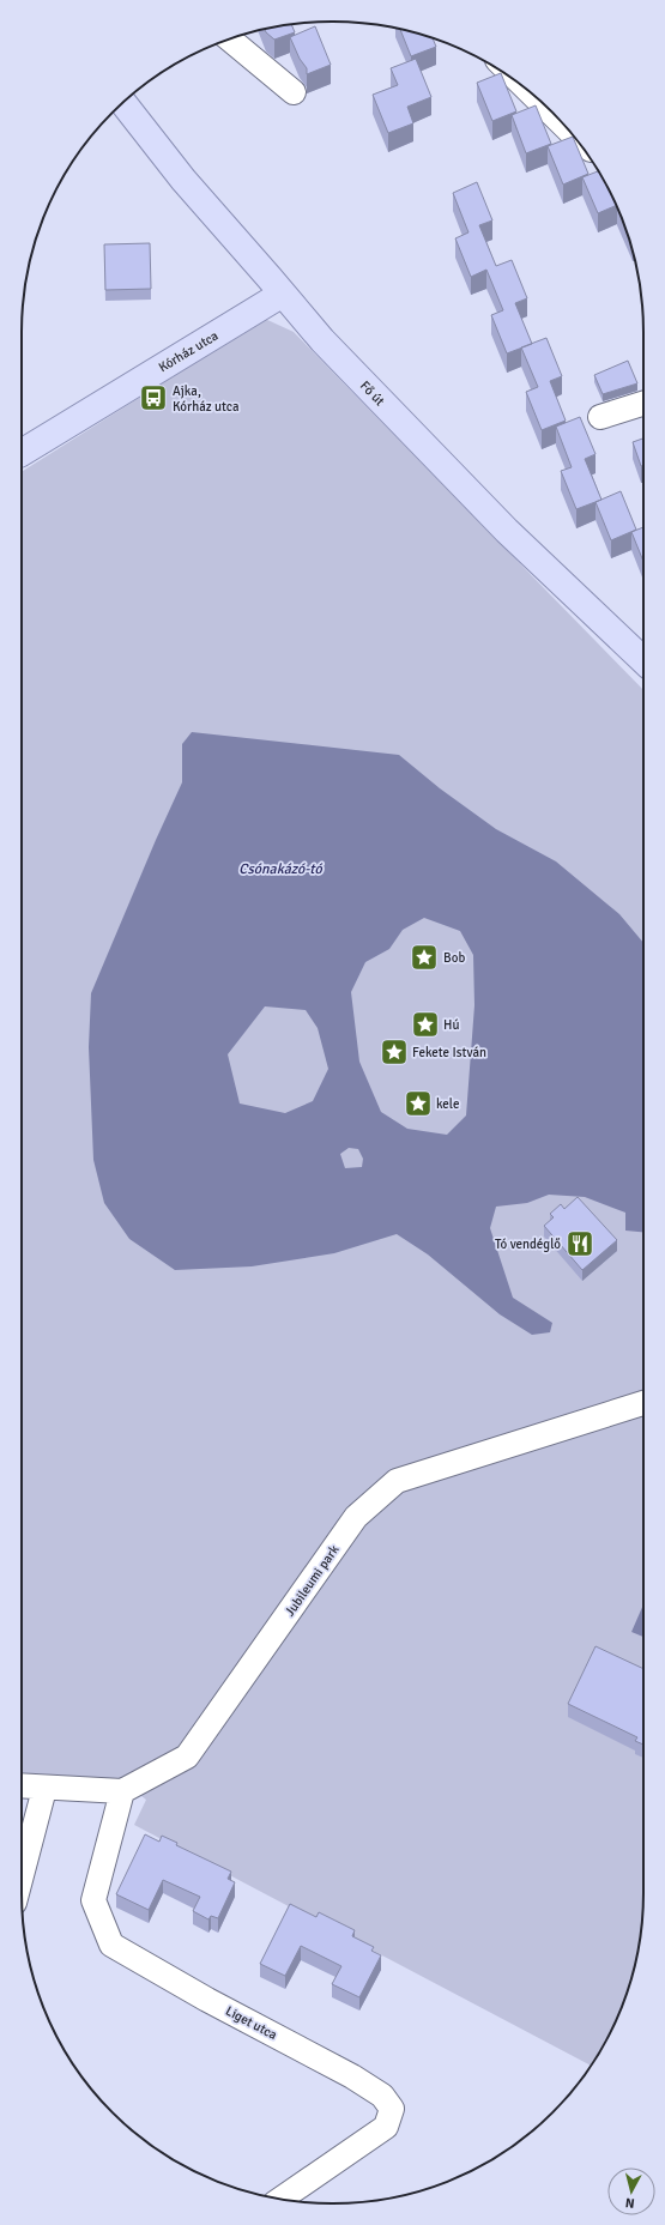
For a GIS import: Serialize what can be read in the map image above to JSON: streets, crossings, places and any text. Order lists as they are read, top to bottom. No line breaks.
{"streets":{"main road":["Kórház utca","Fő út"],"street":["Jubileumi park","Liget utca"]},"crossings":[["Kórház utca","Fő út"],["Jubileumi park","Liget utca"]],"water":["Csónakázó-tó"],"places":{"bus stop":["Ajka, Kórház utca"],"place":["Bob","Hú","Fekete István","kele"],"restaurant":["Tó vendéglő"]},"north":"bottom"}
